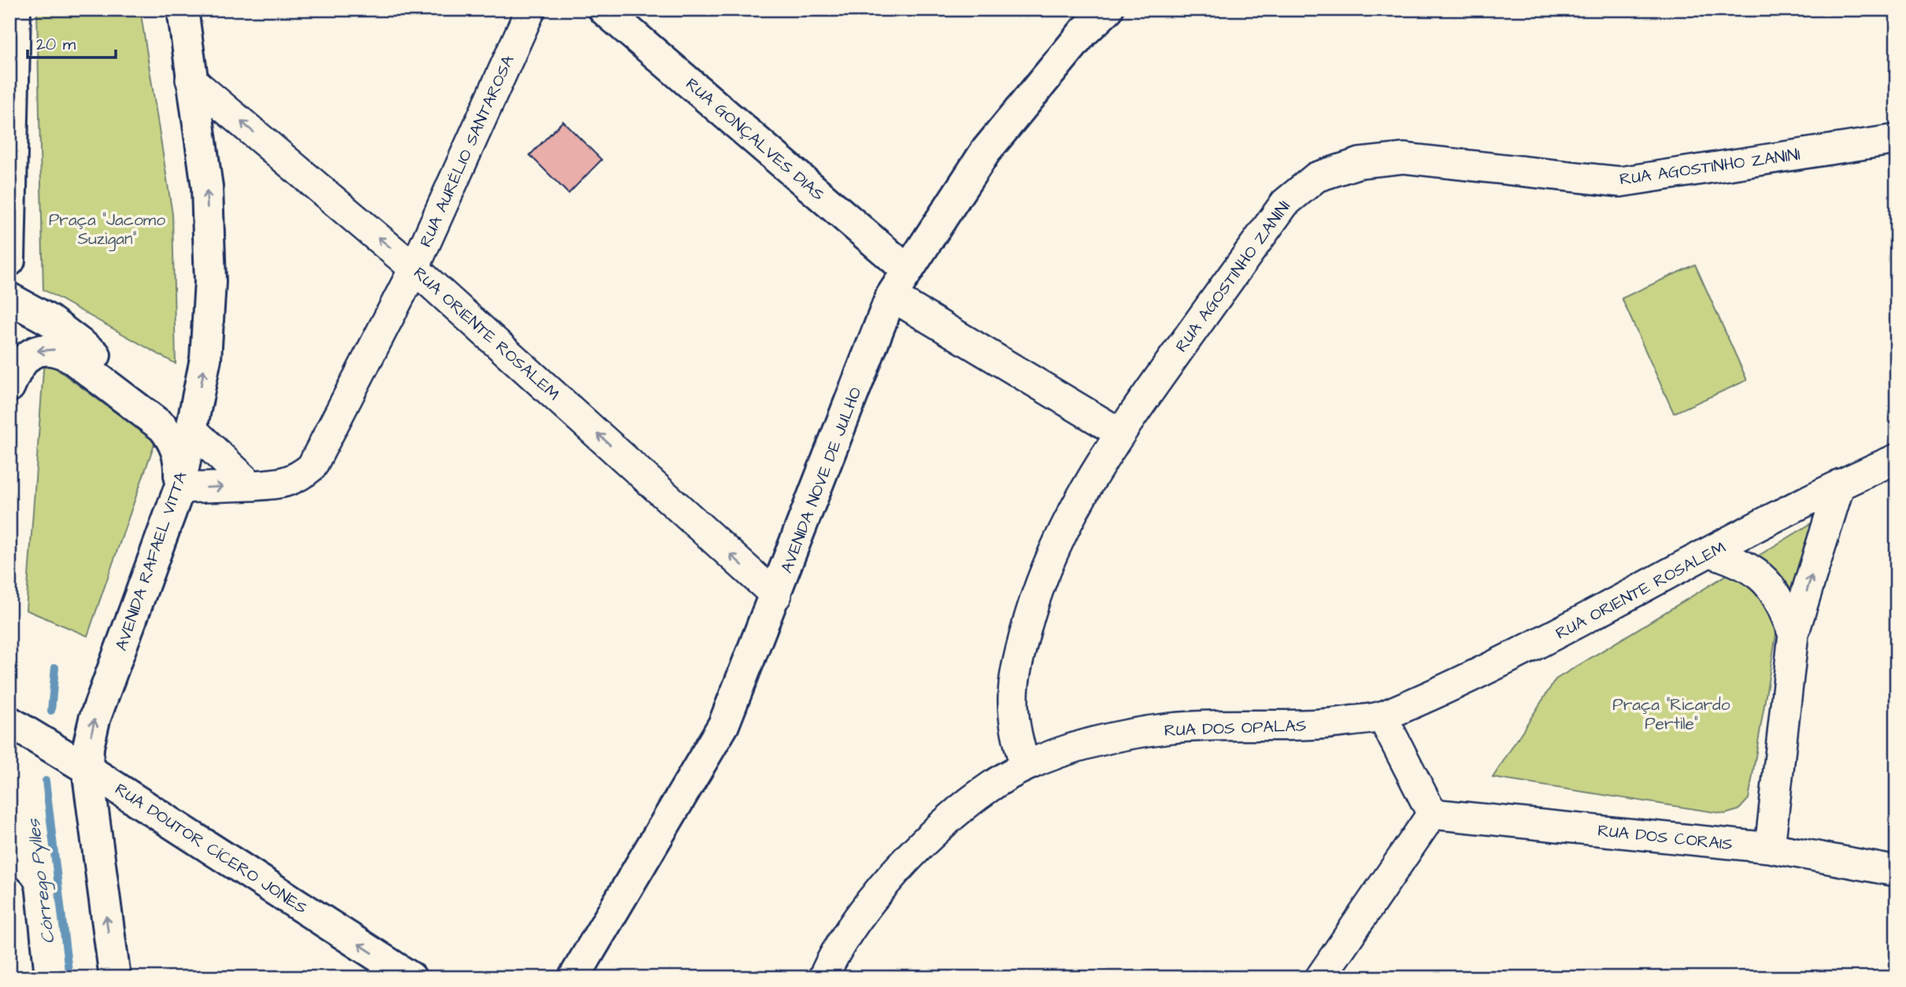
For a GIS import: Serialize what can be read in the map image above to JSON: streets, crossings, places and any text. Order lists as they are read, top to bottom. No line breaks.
{"streets":{"main road":["RUA GONÇALVES DIAS","AVENIDA NOVE DE JULHO","AVENIDA RAFAEL VITTA","RUA DOUTOR CÍCERO JONES"],"street":["RUA AURÉLIO SANTAROSA","RUA AGOSTINHO ZANINI","RUA ORIENTE ROSALEM","RUA DOS OPALAS","RUA DOS CORAIS"]},"crossings":[["RUA GONÇALVES DIAS","AVENIDA NOVE DE JULHO"],["RUA AURÉLIO SANTAROSA","RUA ORIENTE ROSALEM"],["RUA AGOSTINHO ZANINI","RUA DOS OPALAS"],["RUA ORIENTE ROSALEM","AVENIDA NOVE DE JULHO"],["RUA ORIENTE ROSALEM","AVENIDA RAFAEL VITTA"],["RUA ORIENTE ROSALEM","RUA DOS OPALAS"],["AVENIDA RAFAEL VITTA","RUA DOUTOR CÍCERO JONES"]],"one_way":["RUA ORIENTE ROSALEM","AVENIDA RAFAEL VITTA","RUA DOUTOR CÍCERO JONES"],"water":["Córrego Pylles"],"parks":["Praça \"Jacomo Suzigan\"","Praça \"Ricardo Pertile\""],"scale_bar":"20 m"}
